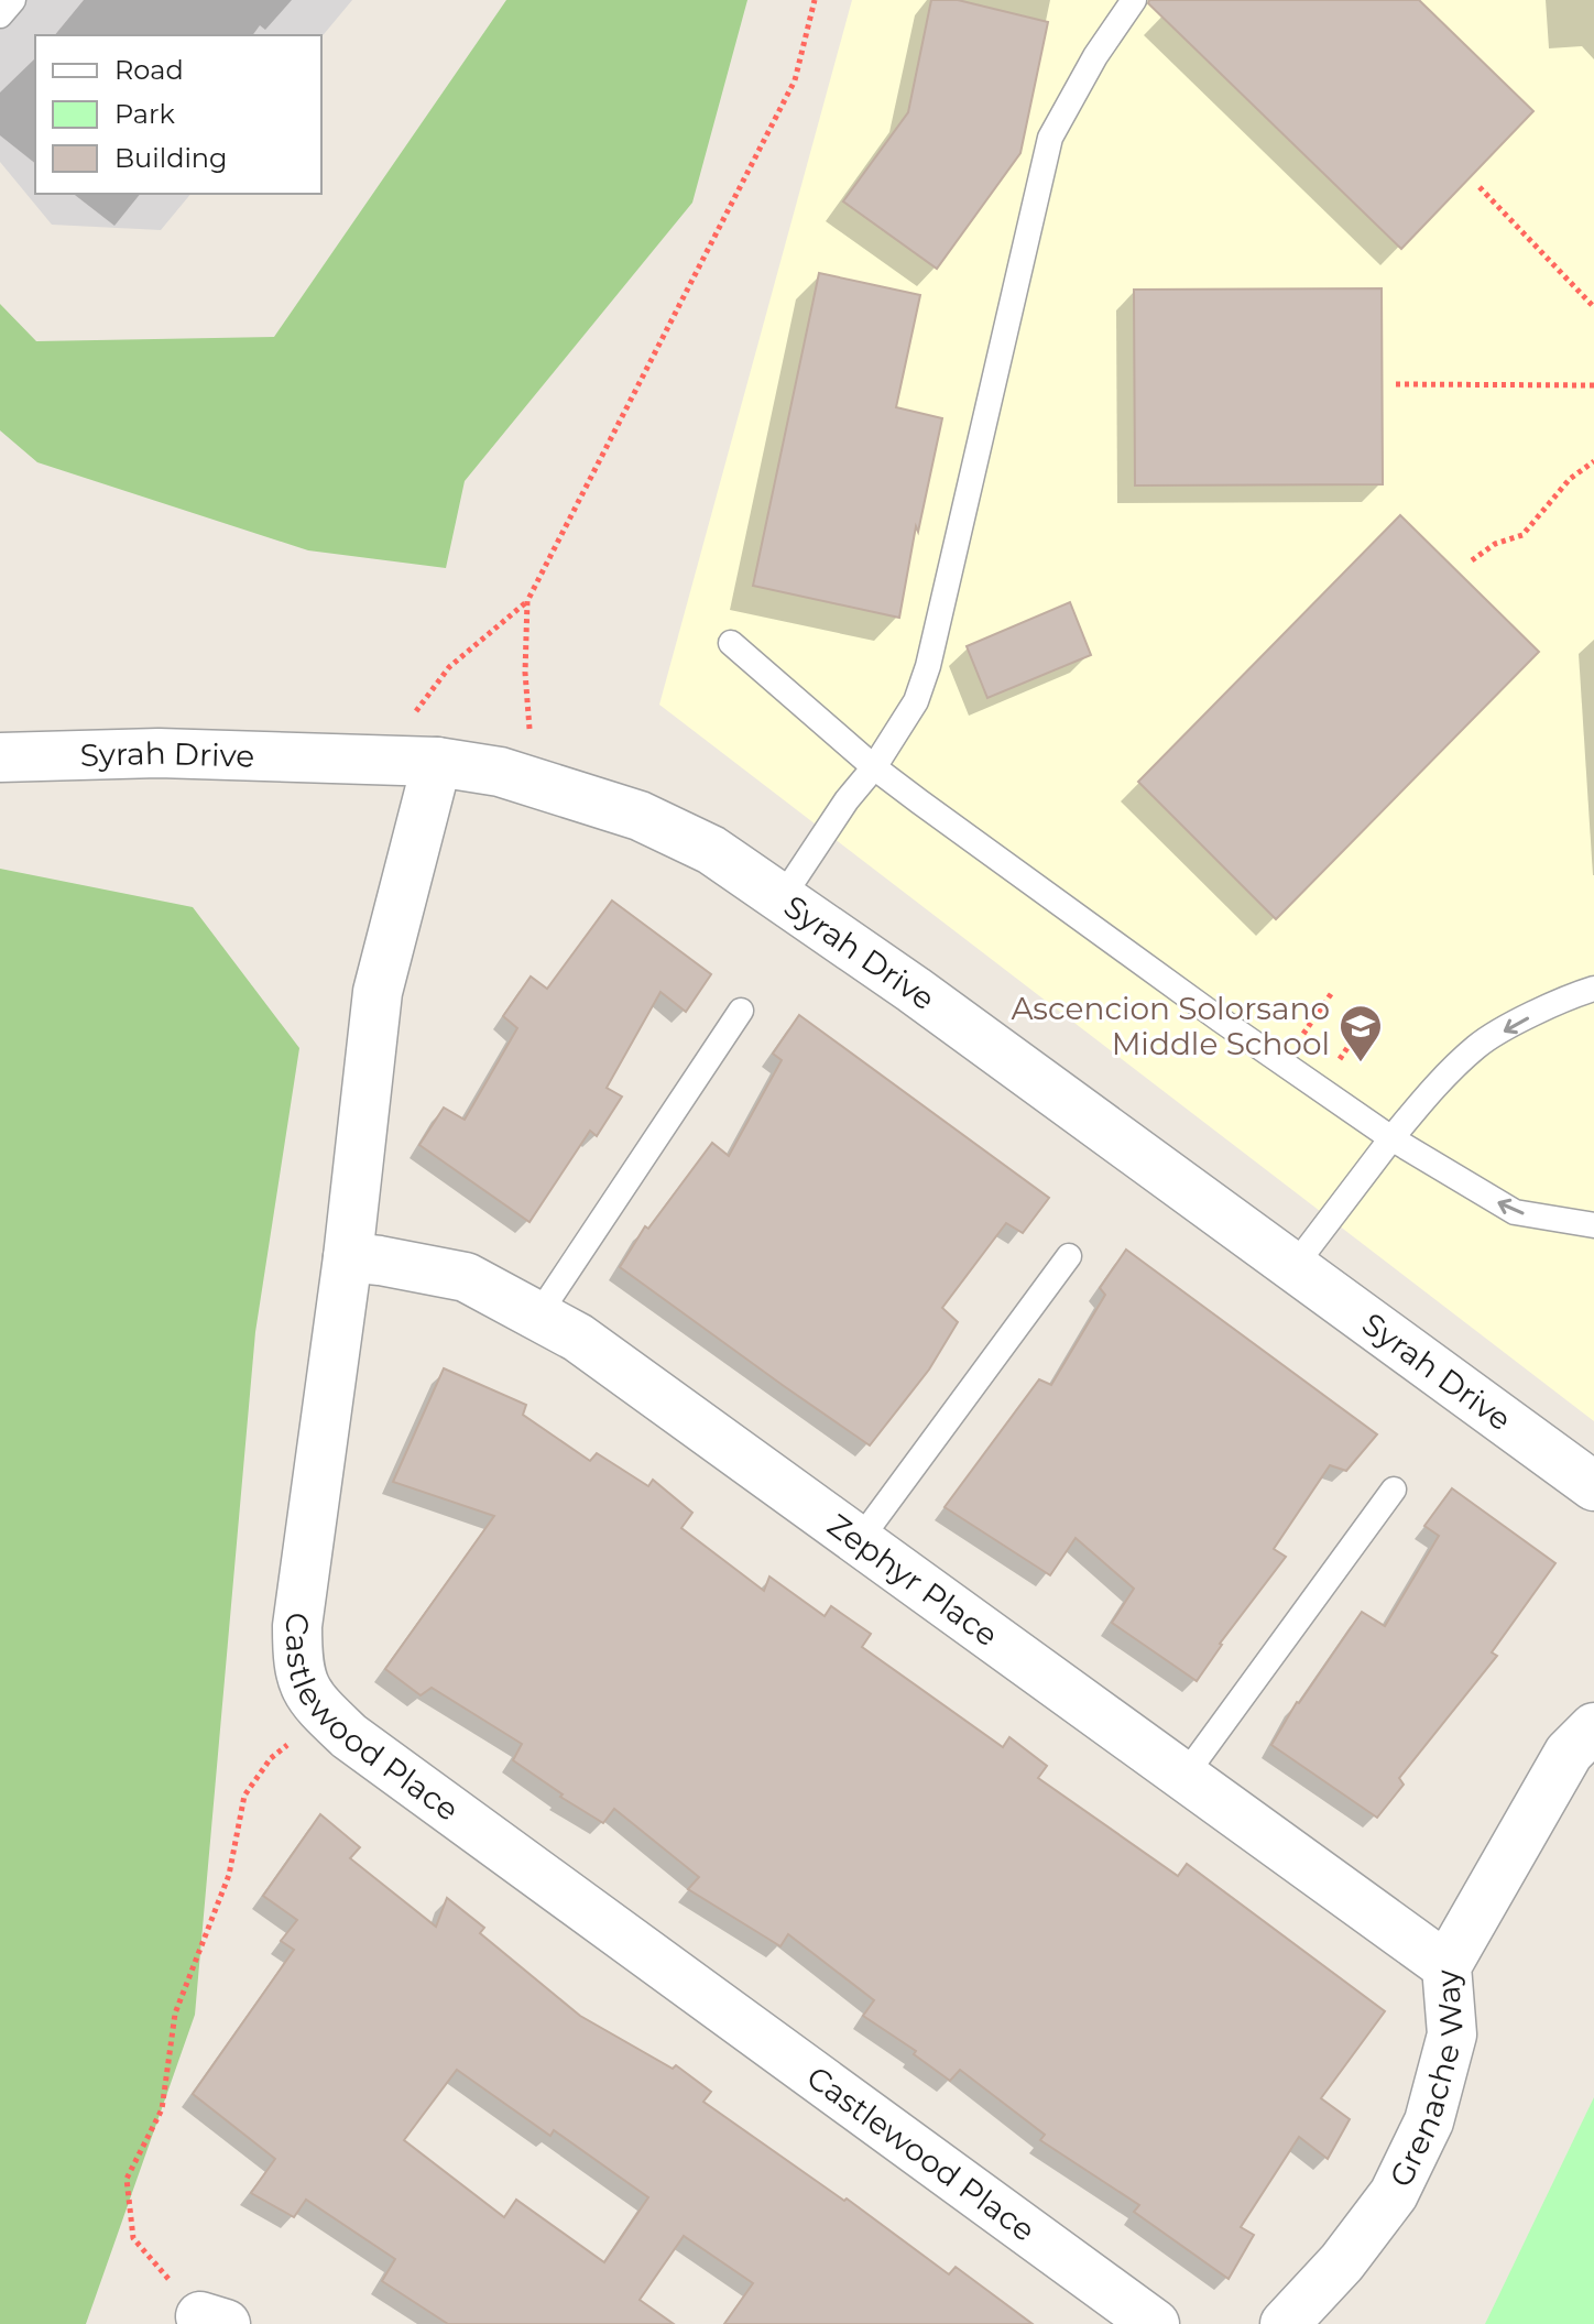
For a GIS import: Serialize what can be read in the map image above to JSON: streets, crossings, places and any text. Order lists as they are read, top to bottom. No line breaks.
{"streets":{"street":["Syrah Drive","Zephyr Place","Castlewood Place","Grenache Way"]},"crossings":[["Syrah Drive","Castlewood Place"],["Zephyr Place","Castlewood Place"],["Zephyr Place","Grenache Way"]],"places":{"school or university":["Ascencion Solorsano Middle School"]},"legend":["Road","Park","Building"]}
